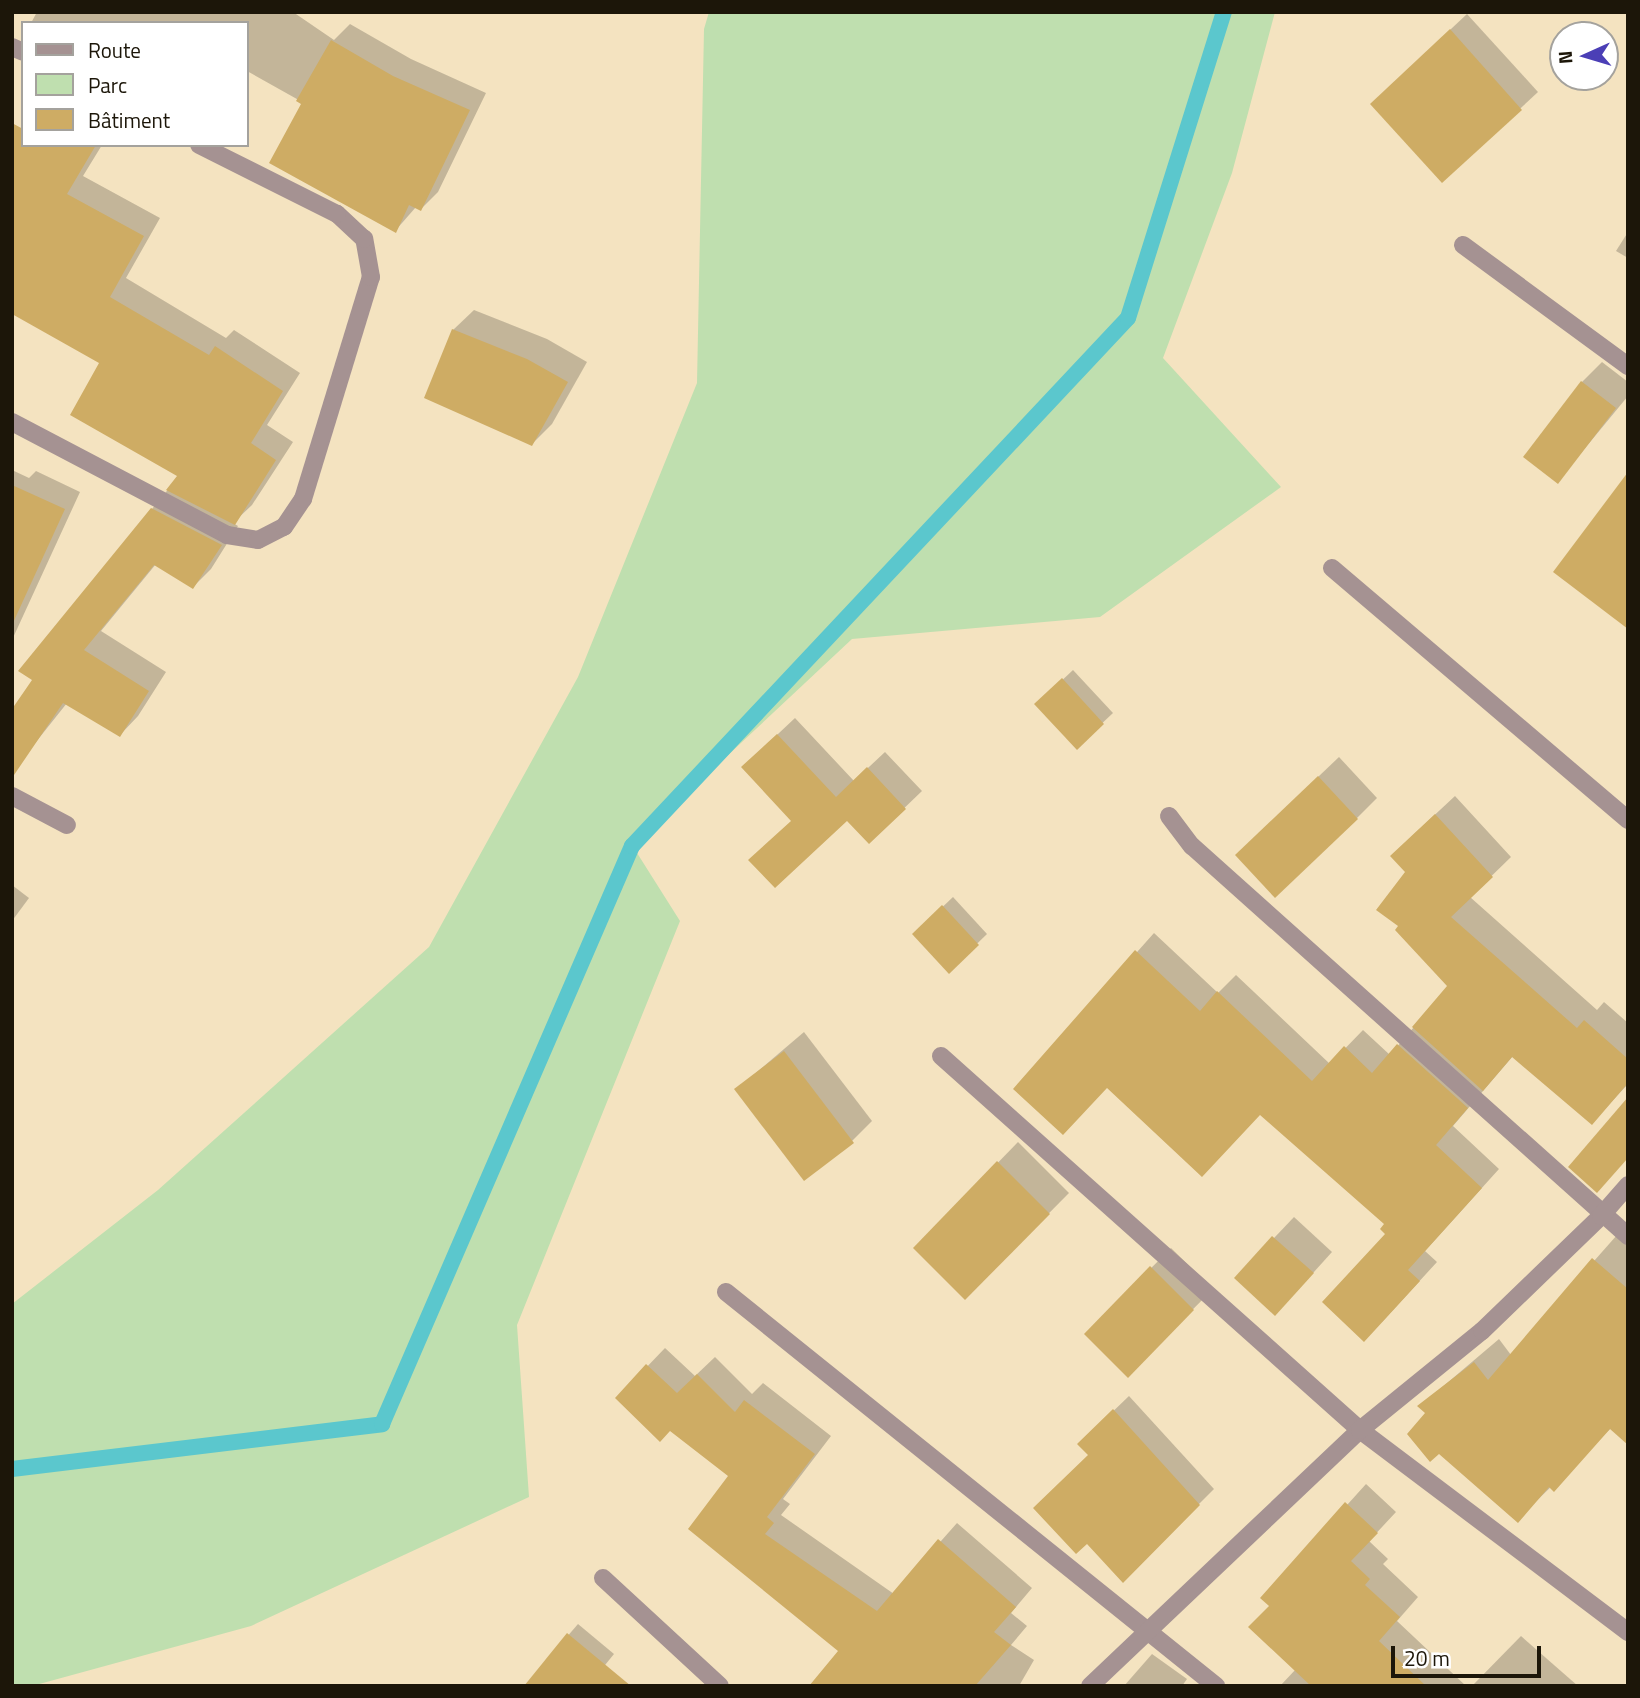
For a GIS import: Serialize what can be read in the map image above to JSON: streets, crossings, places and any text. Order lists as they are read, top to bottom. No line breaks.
{"legend":["Route","Parc","Bâtiment"],"scale_bar":"20 m","north":"left"}
